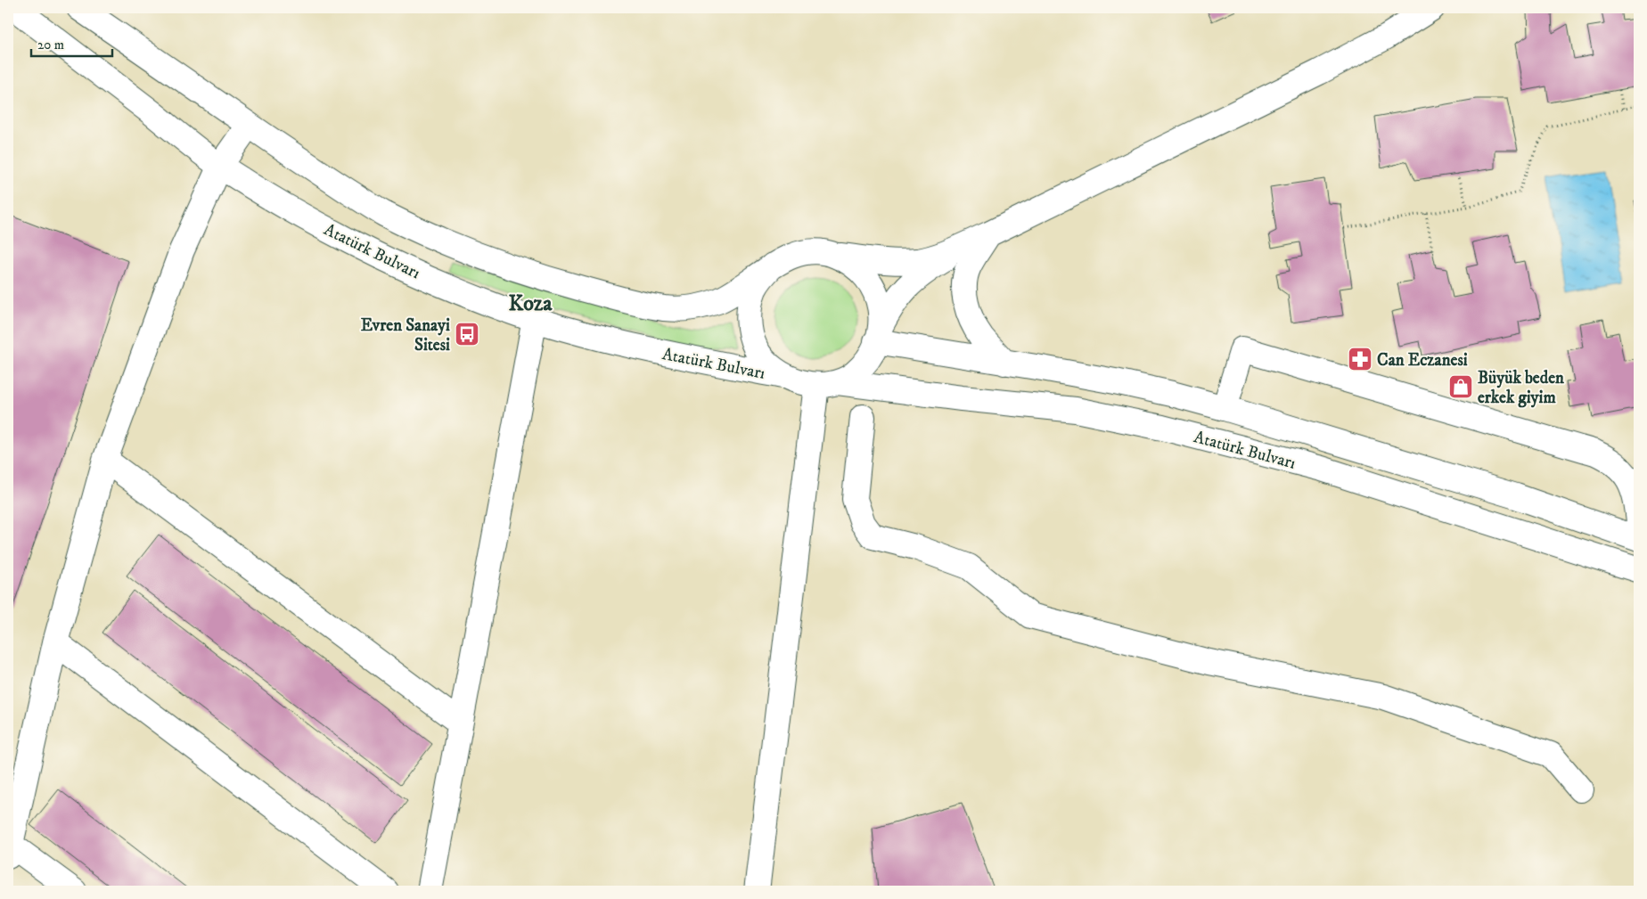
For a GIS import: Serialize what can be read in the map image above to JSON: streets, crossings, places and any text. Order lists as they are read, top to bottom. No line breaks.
{"streets":{"main road":["Atatürk Bulvarı"]},"districts":["Koza"],"places":{"bus stop":["Evren Sanayi Sitesi"],"pharmacy":["Can Eczanesi"],"shop":["Büyük beden erkek giyim"]},"scale_bar":"20 m"}
